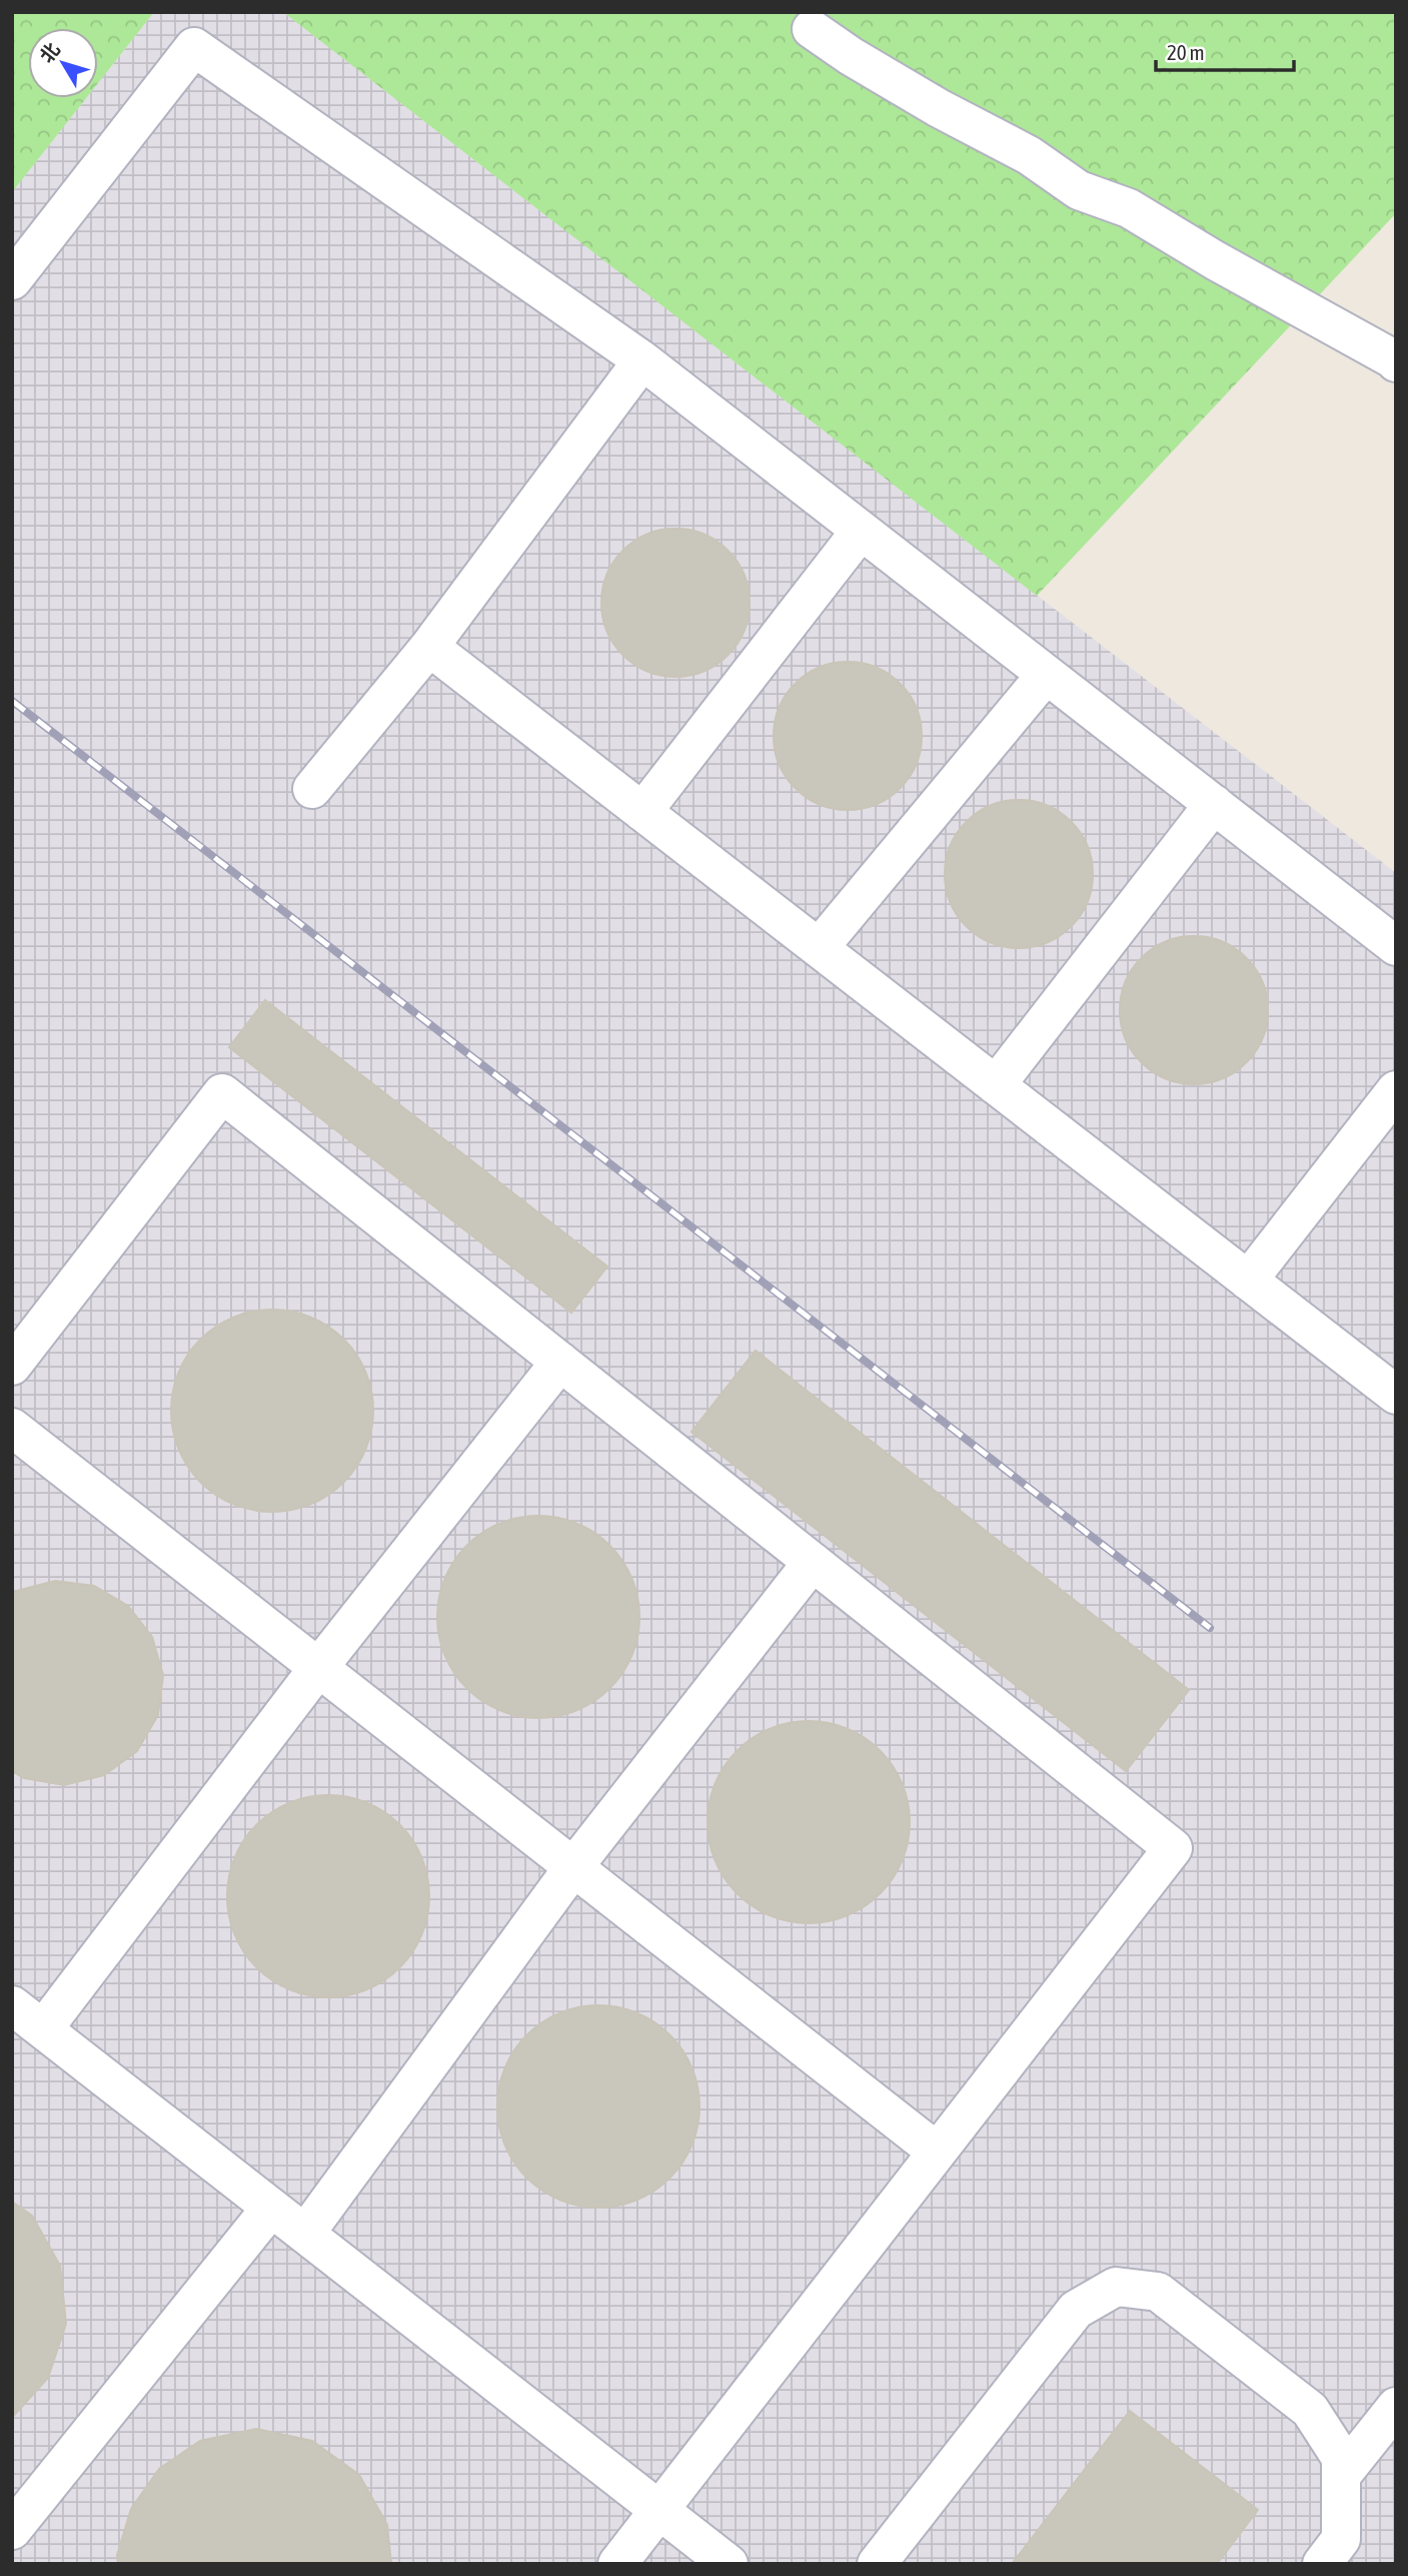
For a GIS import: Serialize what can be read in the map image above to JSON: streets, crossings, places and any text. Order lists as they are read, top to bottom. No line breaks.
{"scale_bar":"20 m","north":"top left"}
